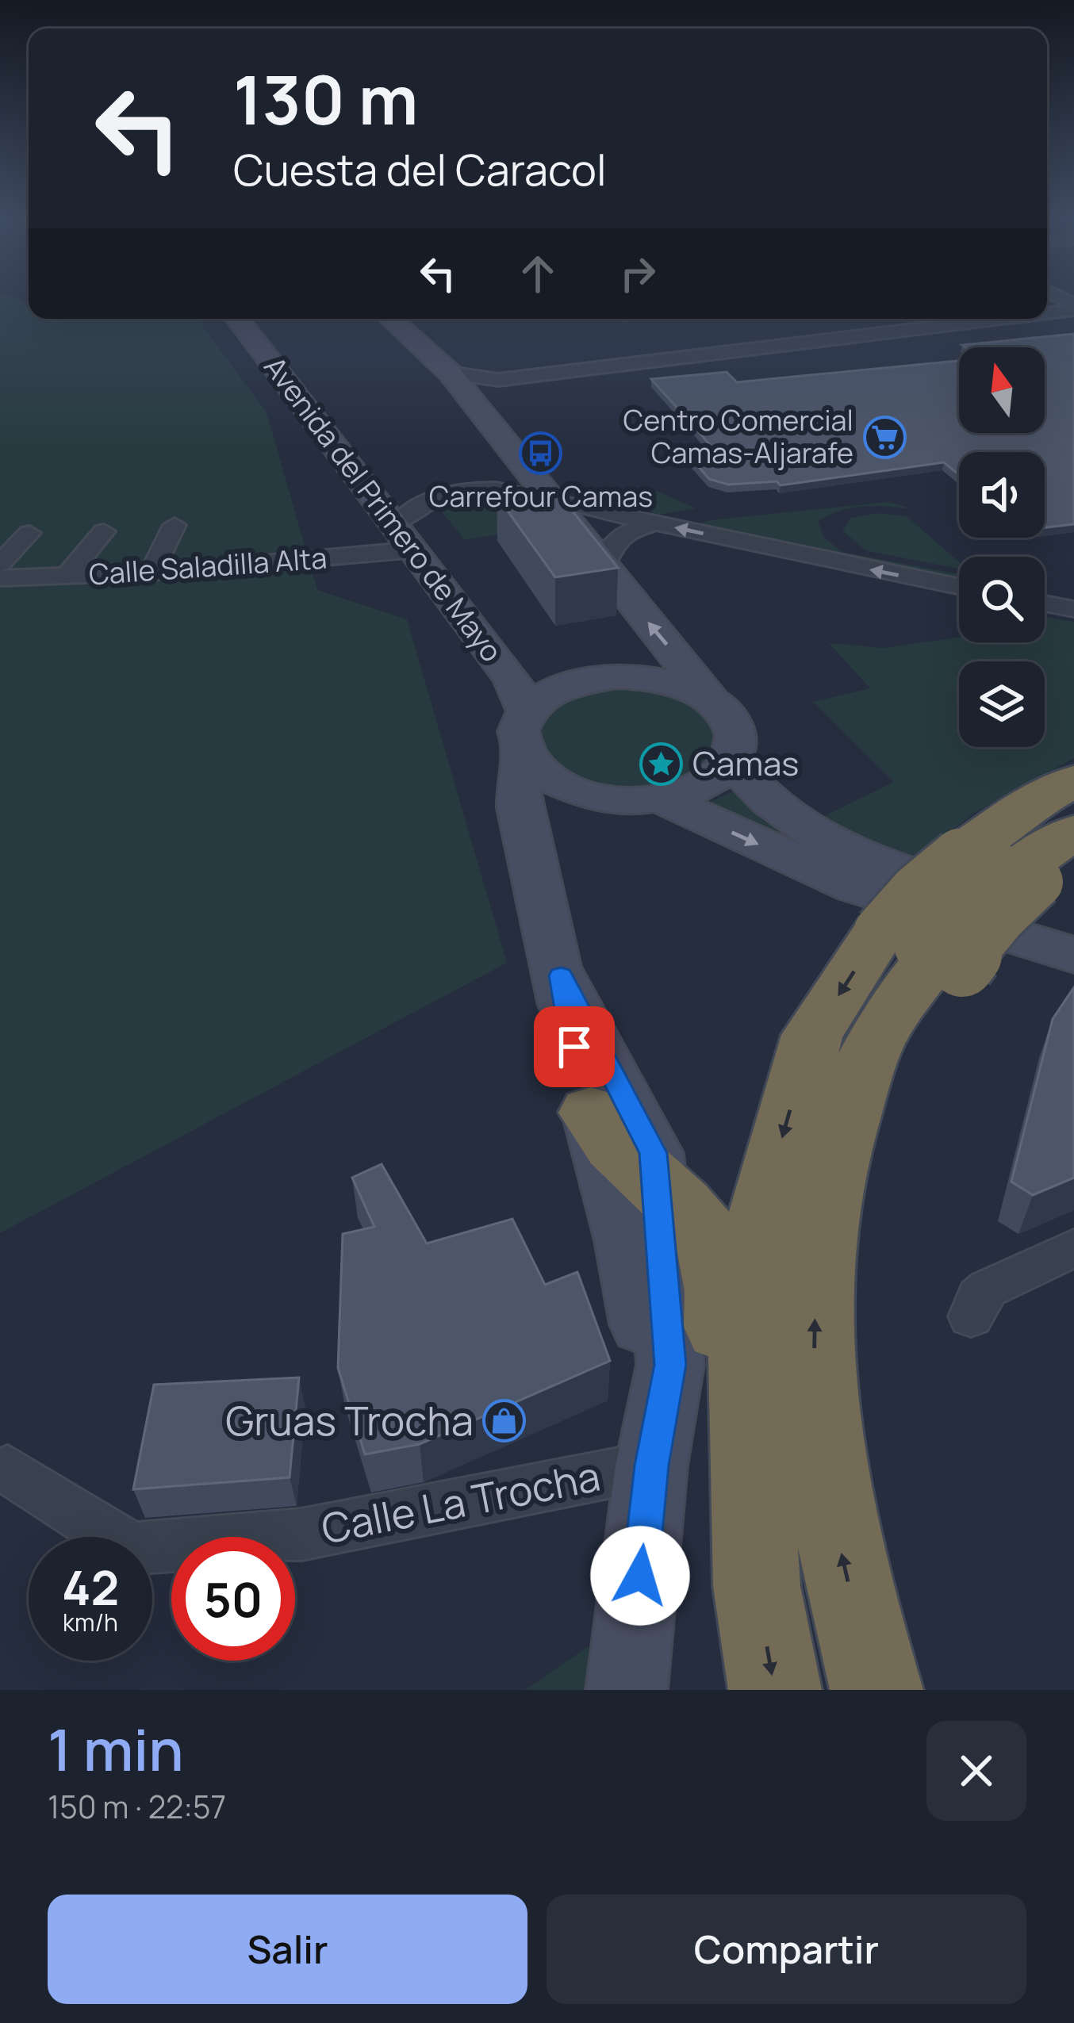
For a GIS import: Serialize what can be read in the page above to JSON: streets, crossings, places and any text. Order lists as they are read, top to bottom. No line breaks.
{"streets":{"main road":["Avenida del Primero de Mayo"],"street":["Calle Saladilla Alta","Calle La Trocha"]},"crossings":[["Avenida del Primero de Mayo","Calle Saladilla Alta"]],"places":{"supermarket":["Centro Comercial Camas-Aljarafe"],"bus stop":["Carrefour Camas"],"place":["Camas"],"shop":["Gruas Trocha"]},"north":"top","page":{"turn":["130 m","Cuesta del Caracol"],"speed":"42 km/h","limit":"50","heading":["1 min","150 m · 22:57"],"buttons":["Salir","Compartir"]}}
